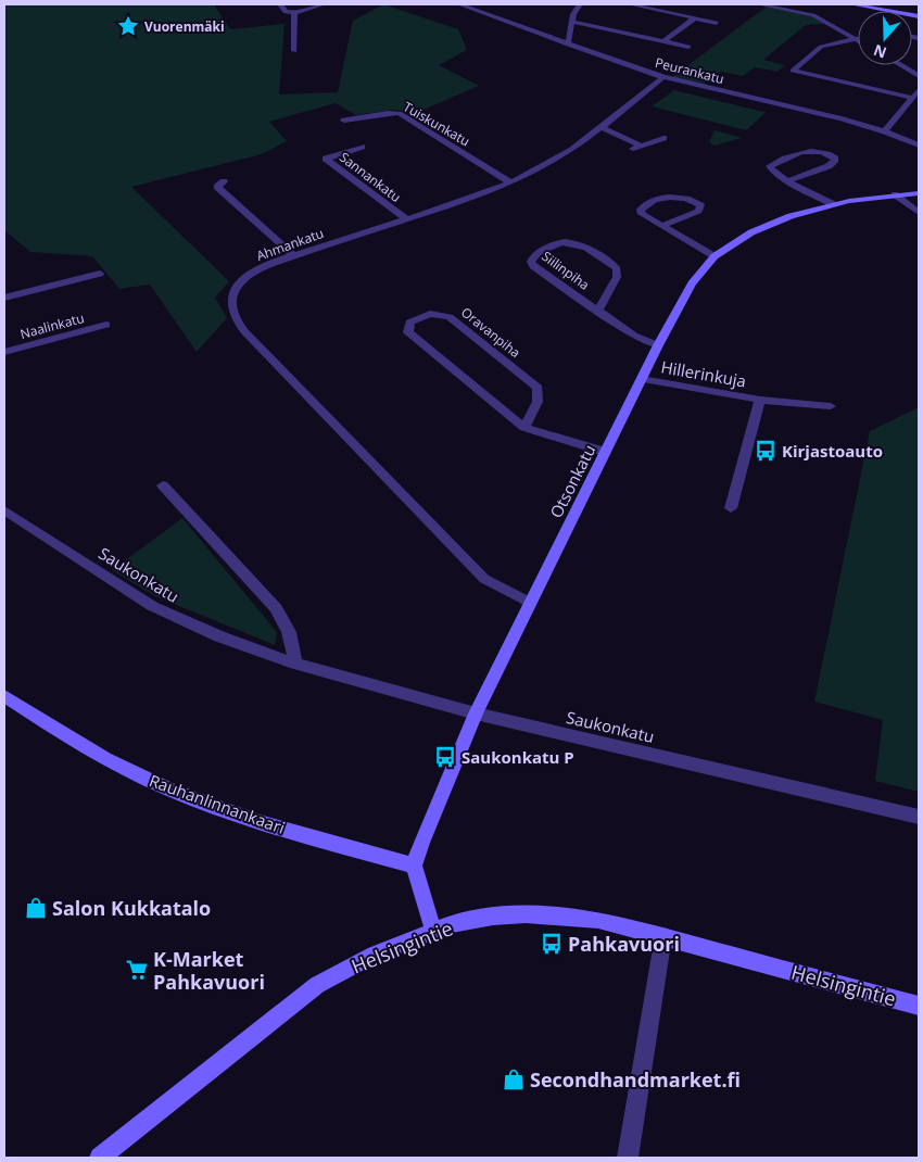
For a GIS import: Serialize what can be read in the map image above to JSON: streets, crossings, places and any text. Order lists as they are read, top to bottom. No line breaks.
{"streets":{"street":["Peurankatu","Tuiskunkatu","Sannankatu","Ahmankatu","Siilinpiha","Naalinkatu","Oravanpiha","Hillerinkuja","Otsonkatu","Saukonkatu","Rauhanlinnankaari","Helsingintie"]},"crossings":[["Peurankatu","Ahmankatu"],["Tuiskunkatu","Ahmankatu"],["Sannankatu","Ahmankatu"],["Ahmankatu","Otsonkatu"],["Siilinpiha","Otsonkatu"],["Oravanpiha","Otsonkatu"],["Hillerinkuja","Otsonkatu"],["Otsonkatu","Saukonkatu"],["Otsonkatu","Rauhanlinnankaari"]],"places":{"place":["Vuorenmäki"],"bus stop":["Kirjastoauto","Saukonkatu P","Pahkavuori"],"shop":["Salon Kukkatalo","Secondhandmarket.fi"],"supermarket":["K-Market Pahkavuori"]},"north":"bottom"}
